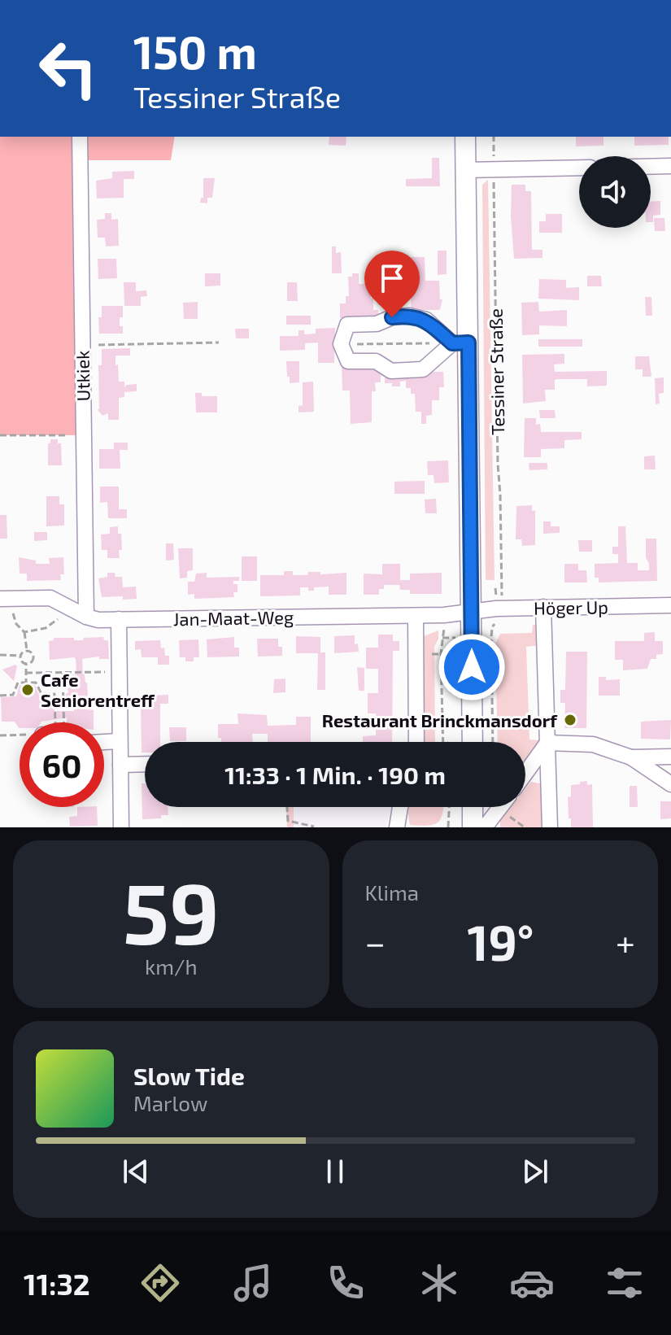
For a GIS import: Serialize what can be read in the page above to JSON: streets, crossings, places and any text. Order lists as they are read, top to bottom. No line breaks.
{"streets":{"main road":["Tessiner Straße"],"street":["Utkiek","Höger Up","Jan-Maat-Weg"]},"crossings":[["Tessiner Straße","Höger Up"],["Tessiner Straße","Jan-Maat-Weg"],["Utkiek","Jan-Maat-Weg"],["Höger Up","Jan-Maat-Weg"]],"places":["Cafe Seniorentreff","Restaurant Brinckmansdorf"],"page":{"turn":["150 m","Tessiner Straße"],"limit":"60","trip":"11:33 · 1 Min. · 190 m","tile":[["59","km/h"],"Klima"],"heat":["−","19°","+"],"song":["Slow Tide","Marlow"],"tabs":"11:32"}}
